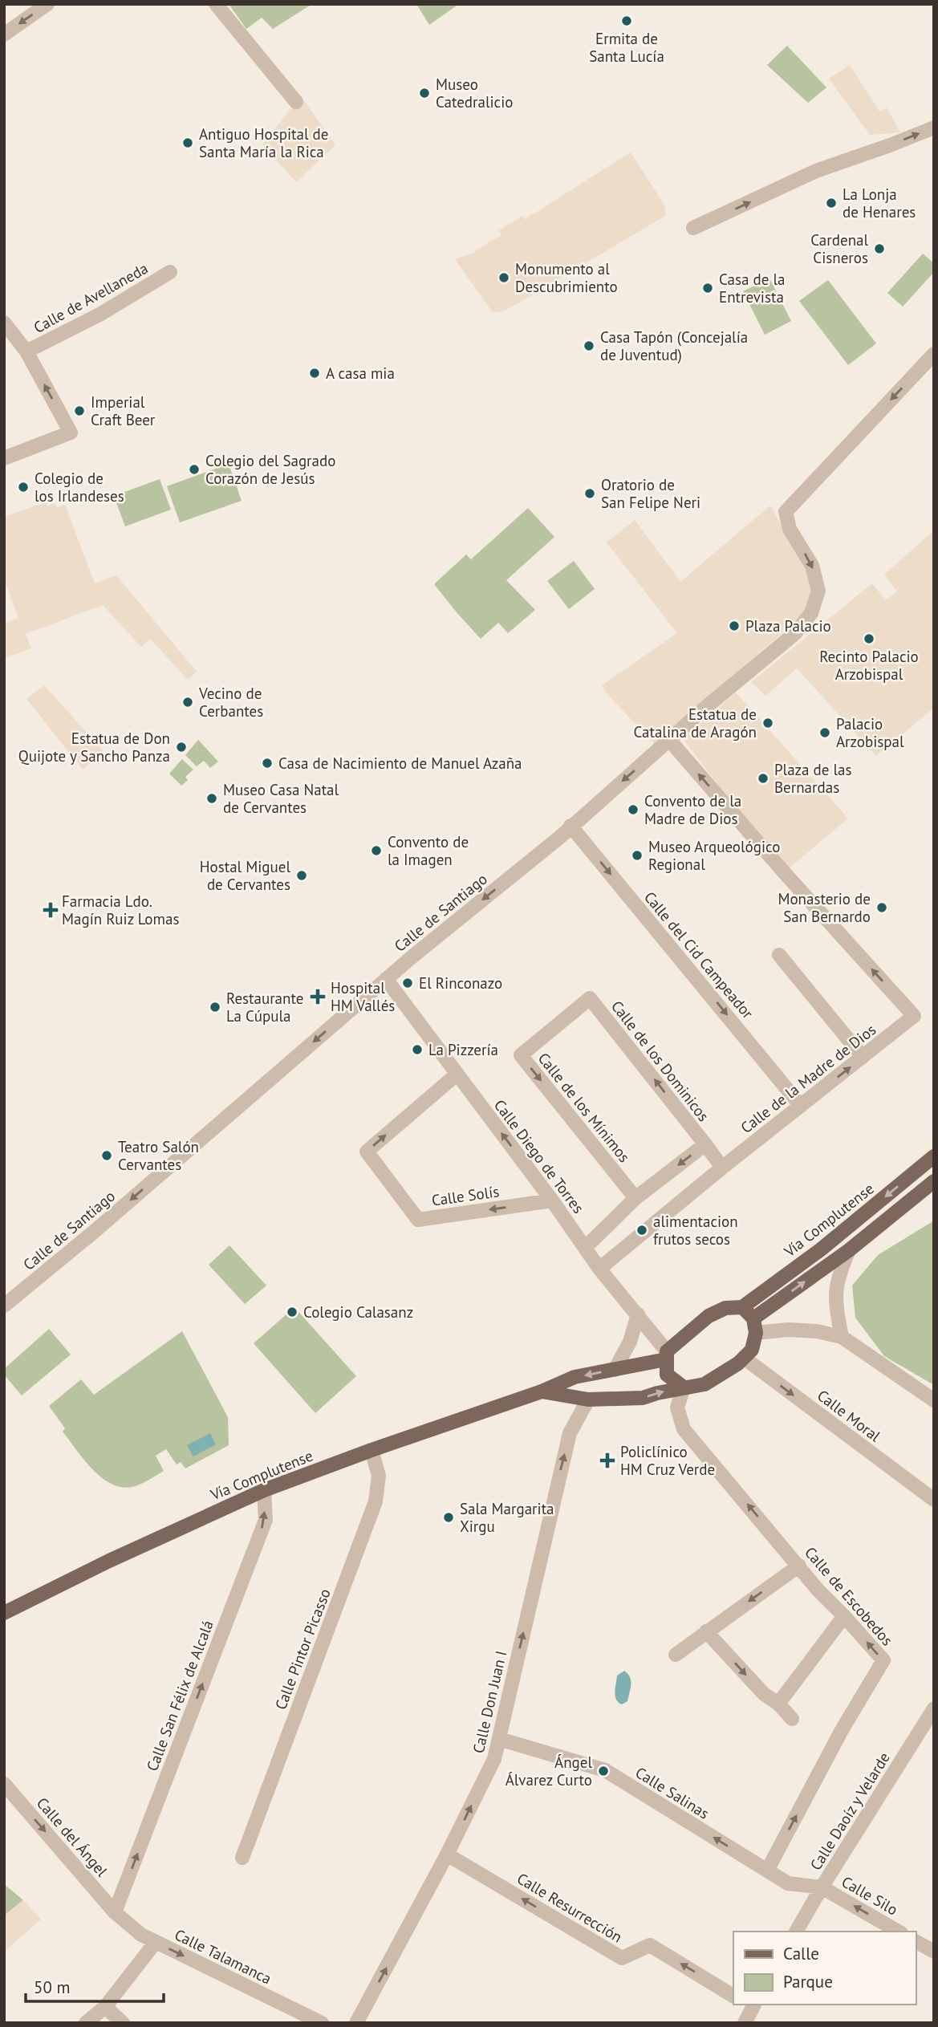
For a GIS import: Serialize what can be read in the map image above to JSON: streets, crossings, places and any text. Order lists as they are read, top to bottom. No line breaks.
{"streets":{"main road":["Vía Complutense"],"street":["Calle de Avellaneda","Calle de Santiago","Calle del Cid Campeador","Calle de los Dominicos","Calle de la Madre de Dios","Calle de los Mínimos","Calle Diego de Torres","Calle Solís","Calle Moral","Calle de Escobedos","Calle Pintor Picasso","Calle San Félix de Alcalá","Calle Don Juan I","Calle Salinas","Calle Daoíz y Velarde","Calle del Ángel","Calle Silo","Calle Resurrección","Calle Talamanca"]},"crossings":[["Calle de Santiago","Calle del Cid Campeador"],["Calle de Santiago","Calle de la Madre de Dios"],["Calle de Santiago","Calle Diego de Torres"],["Calle del Cid Campeador","Calle de la Madre de Dios"],["Calle de los Dominicos","Calle de los Mínimos"],["Calle de la Madre de Dios","Calle Diego de Torres"],["Calle Diego de Torres","Calle Solís"],["Calle Diego de Torres","Vía Complutense"],["Vía Complutense","Calle Moral"],["Vía Complutense","Calle de Escobedos"],["Vía Complutense","Calle Pintor Picasso"],["Vía Complutense","Calle San Félix de Alcalá"],["Vía Complutense","Calle Don Juan I"],["Calle de Escobedos","Calle Salinas"],["Calle San Félix de Alcalá","Calle del Ángel"],["Calle San Félix de Alcalá","Calle Talamanca"],["Calle Don Juan I","Calle Salinas"],["Calle Don Juan I","Calle Resurrección"],["Calle Salinas","Calle Daoíz y Velarde"],["Calle Salinas","Calle Silo"],["Calle Daoíz y Velarde","Calle Silo"],["Calle del Ángel","Calle Talamanca"]],"one_way":["Calle de Santiago","Calle de los Dominicos","Calle de Escobedos","Calle San Félix de Alcalá","Calle Don Juan I","Calle Salinas","Calle del Ángel","Calle Silo","Calle Resurrección","Calle Talamanca"],"places":{"other":["Ermita de Santa Lucía","Museo Catedralicio","Antiguo Hospital de Santa María la Rica","La Lonja de Henares","Cardenal Cisneros","Monumento al Descubrimiento","Casa de la Entrevista","Casa Tapón (Concejalía de Juventud)","A casa mia","Imperial Craft Beer","Colegio del Sagrado Corazón de Jesús","Colegio de los Irlandeses","Oratorio de San Felipe Neri","Plaza Palacio","Recinto Palacio Arzobispal","Vecino de Cerbantes","Estatua de Catalina de Aragón","Palacio Arzobispal","Estatua de Don Quijote y Sancho Panza","Casa de Nacimiento de Manuel Azaña","Plaza de las Bernardas","Museo Casa Natal de Cervantes","Convento de la Madre de Dios","Convento de la Imagen","Museo Arqueológico Regional","Hostal Miguel de Cervantes","Monasterio de San Bernardo","El Rinconazo","Restaurante La Cúpula","La Pizzería","Teatro Salón Cervantes","alimentacion frutos secos","Colegio Calasanz","Sala Margarita Xirgu","Ángel Álvarez Curto"],"health":["Farmacia Ldo. Magín Ruiz Lomas","Hospital HM Vallés","Policlínico HM Cruz Verde"]},"legend":["Calle","Parque"],"scale_bar":"50 m"}
